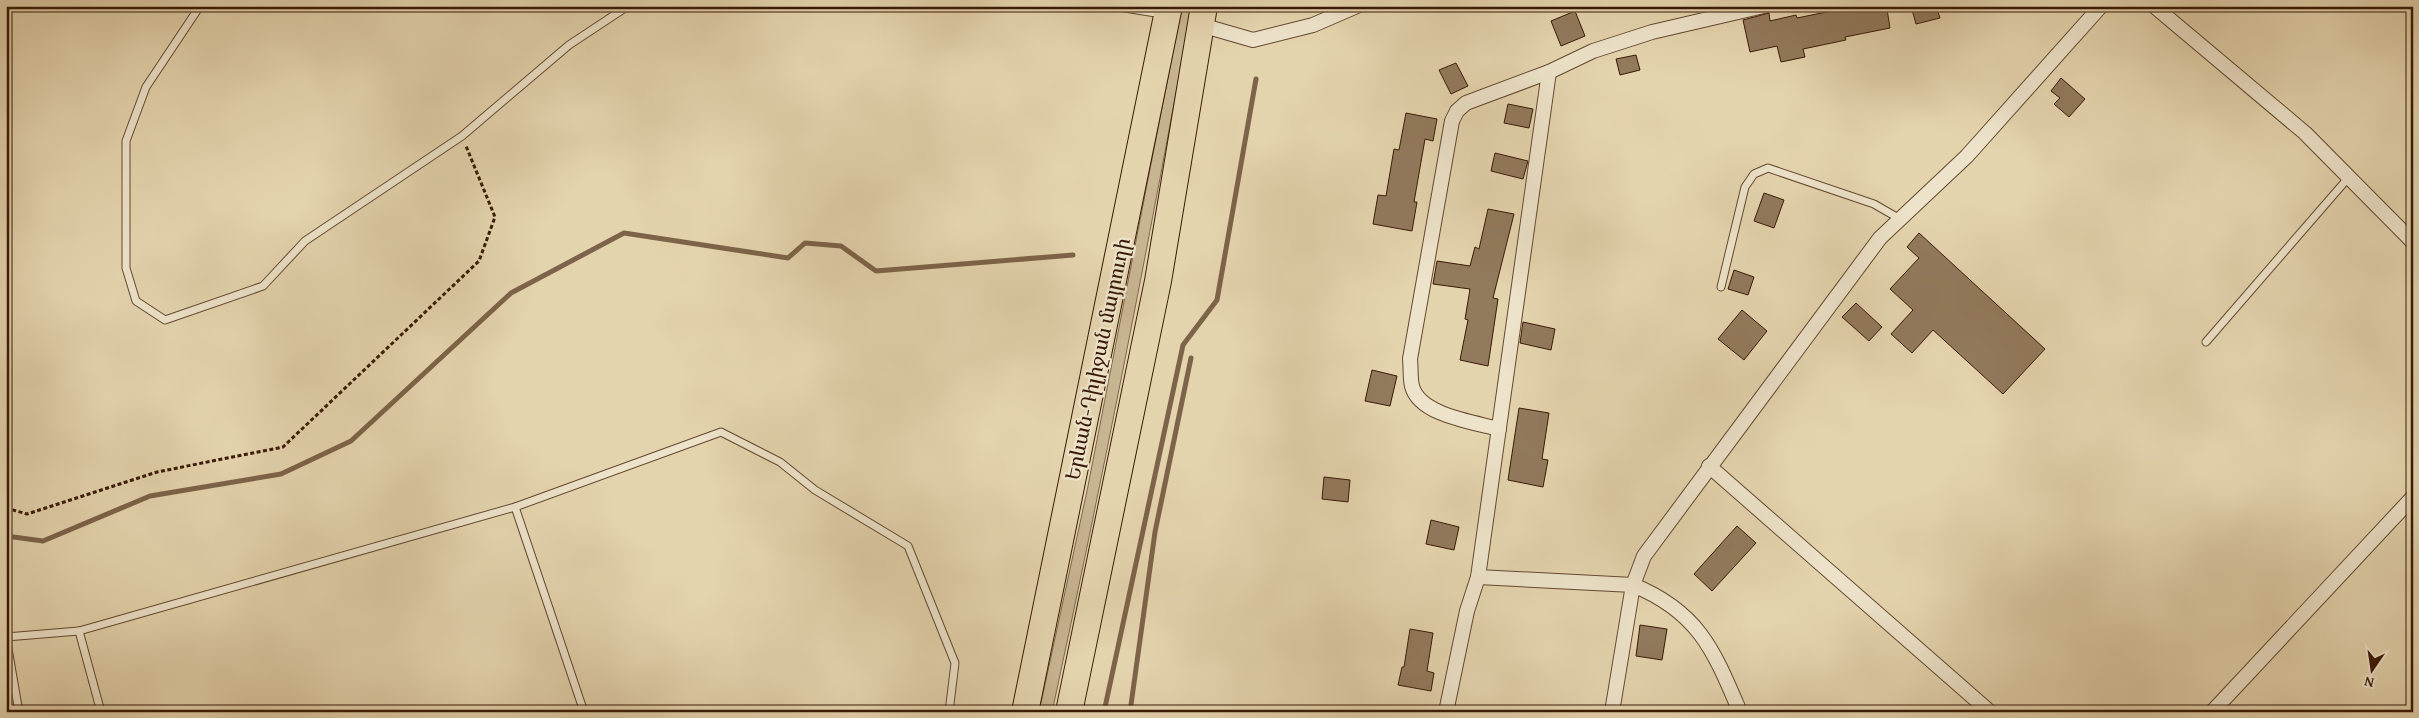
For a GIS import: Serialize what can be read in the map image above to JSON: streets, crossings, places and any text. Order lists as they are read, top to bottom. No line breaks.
{"streets":{"highway":["Երևան-Դիլիջան մայրուղի"]},"north":"bottom"}
